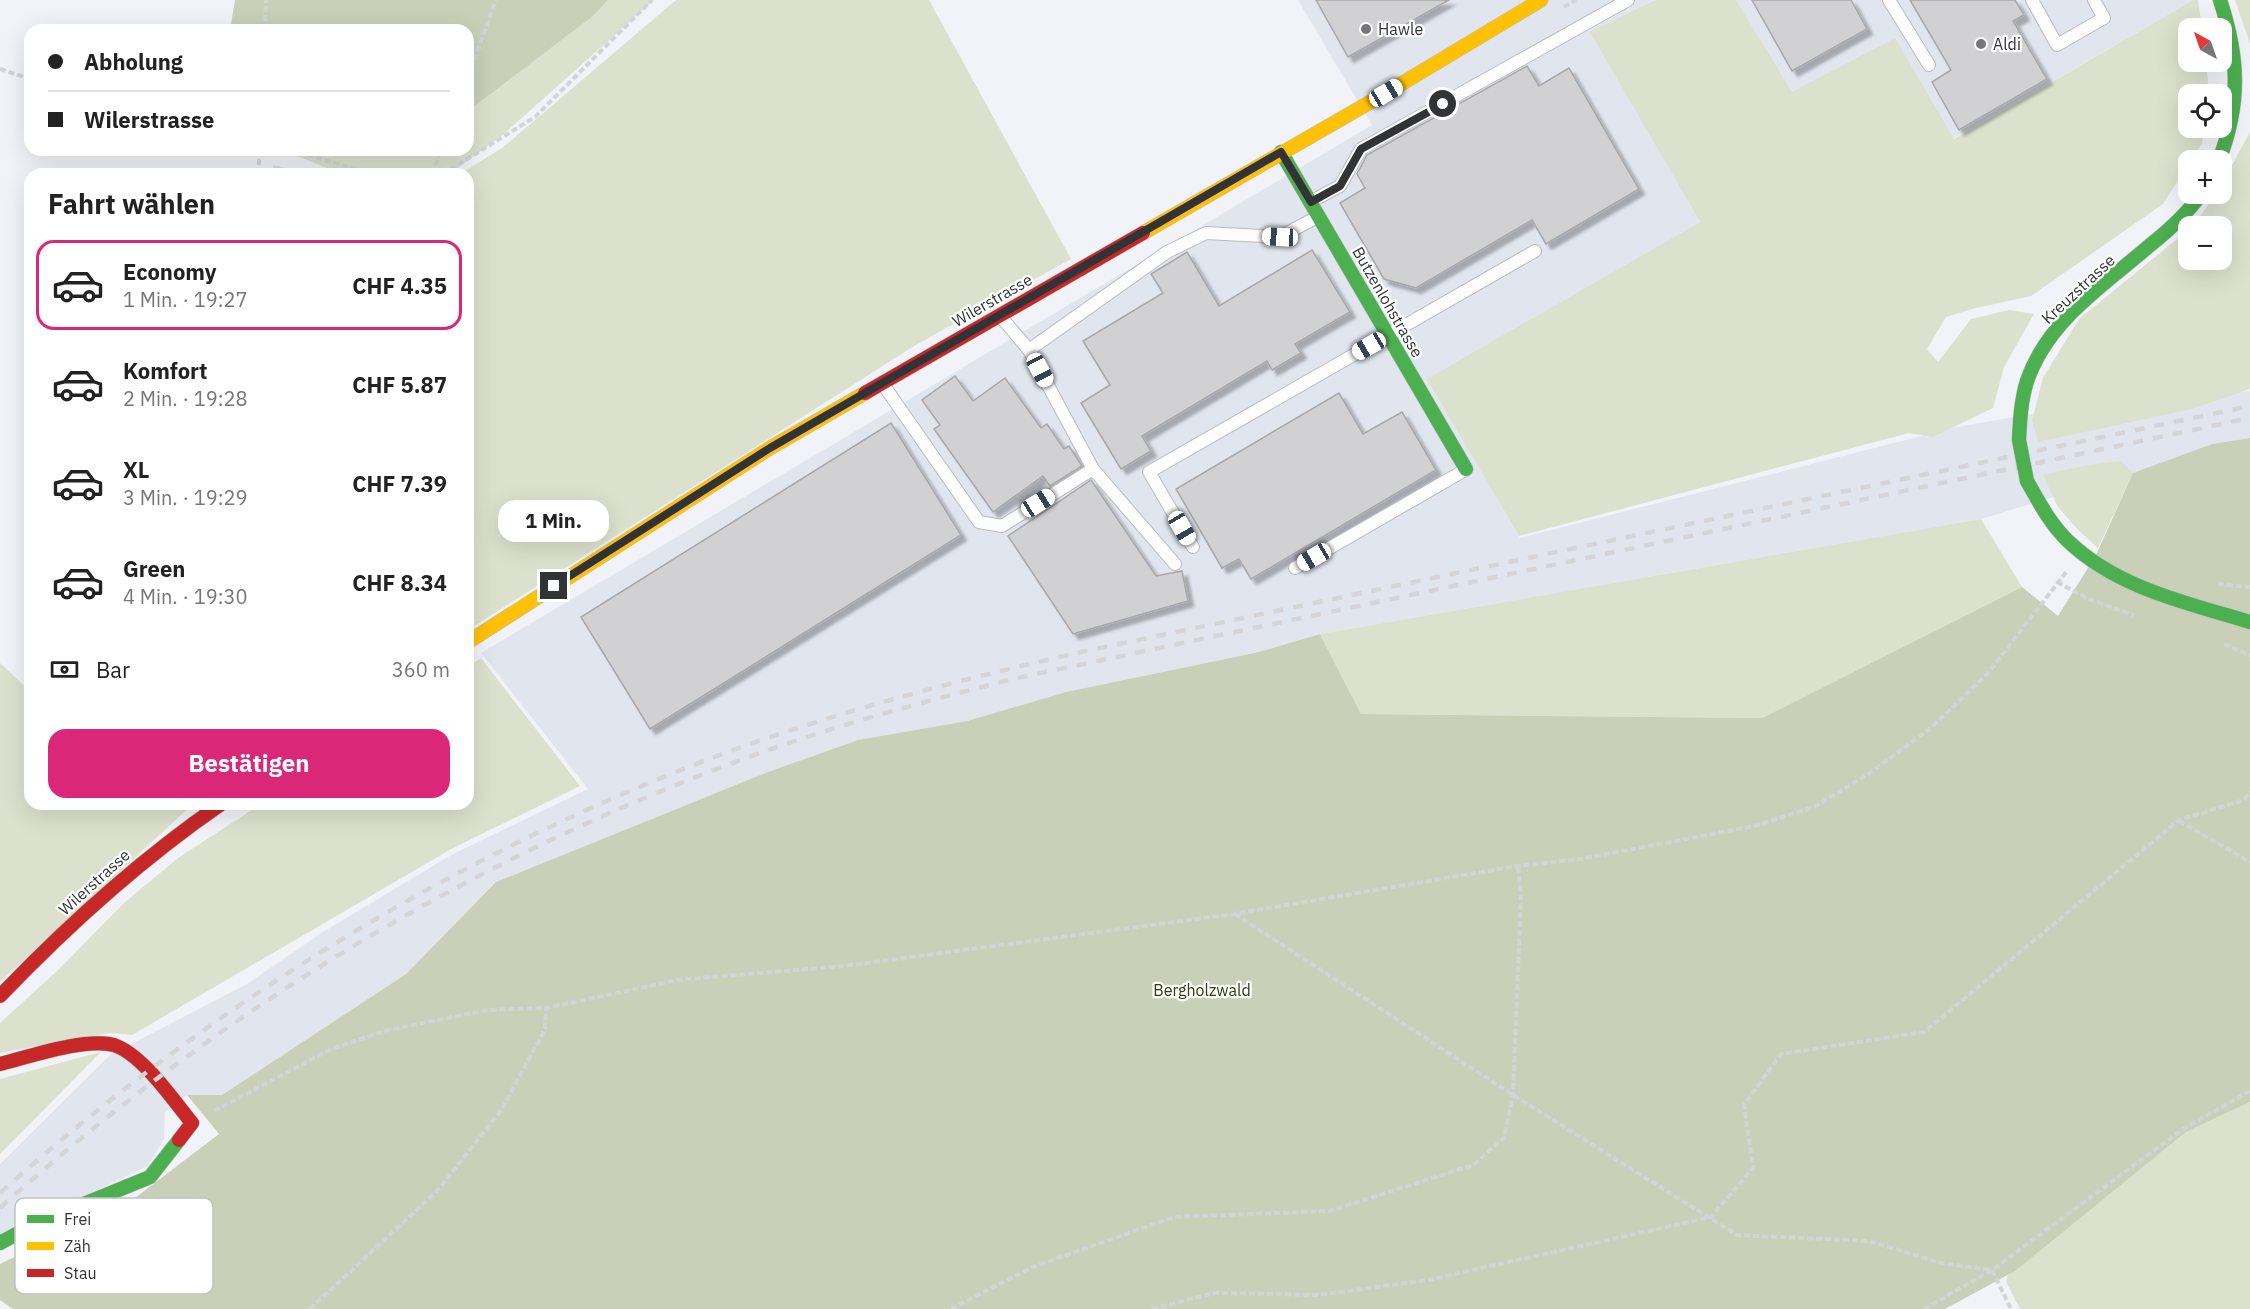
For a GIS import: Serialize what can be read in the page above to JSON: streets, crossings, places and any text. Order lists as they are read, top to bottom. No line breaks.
{"streets":{"street":["Kreuzstrasse","Wilerstrasse","Butzenlohstrasse"]},"crossings":[["Wilerstrasse","Butzenlohstrasse"]],"parks":["Bergholzwald"],"places":["Hawle","Aldi"],"legend":["Frei","Zäh","Stau"],"north":"top left","page":{"map_buttons":["+","−"],"banner":["Abholung","Wilerstrasse"],"heading":"Fahrt wählen","list":[{"name":"Economy","note":"1 Min. · 19:27","value":"CHF 4.35"},{"name":"Komfort","note":"2 Min. · 19:28","value":"CHF 5.87"},{"name":"XL","note":"3 Min. · 19:29","value":"CHF 7.39"},{"name":"Green","note":"4 Min. · 19:30","value":"CHF 8.34"}],"bubble":"1 Min.","pay":["Bar","360 m"],"buttons":"Bestätigen"}}
